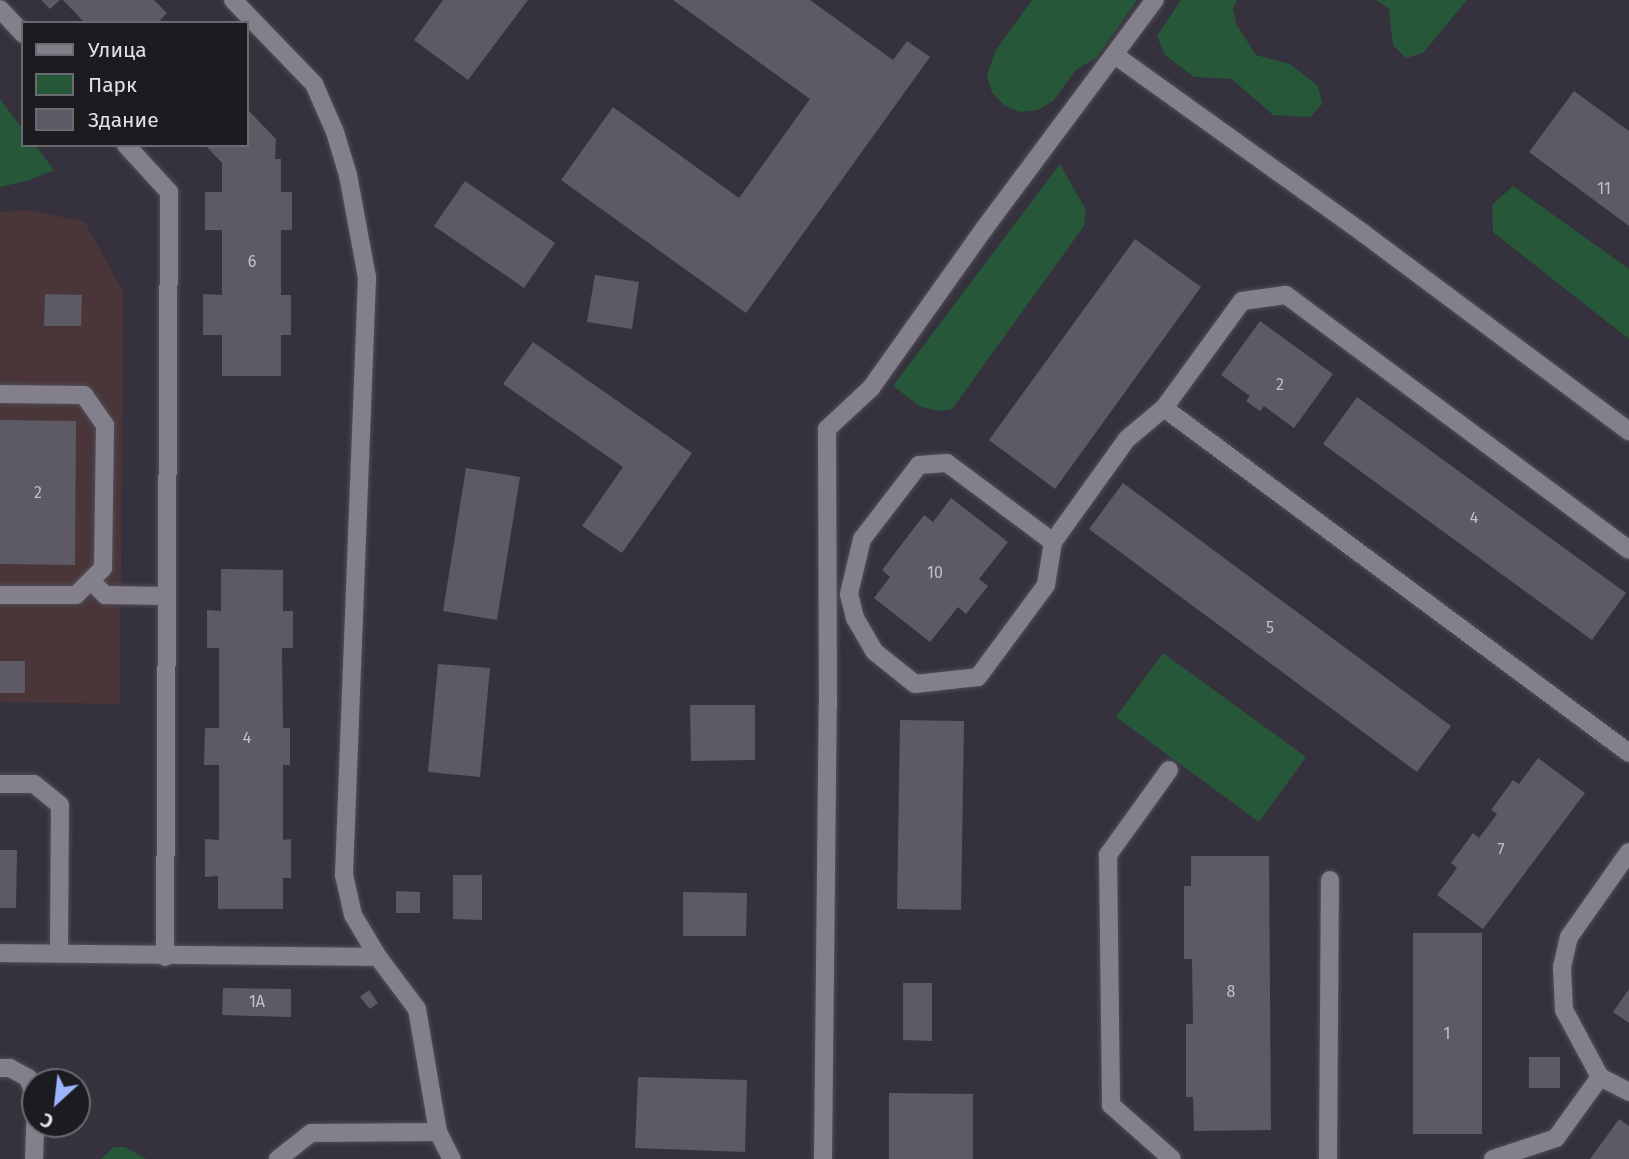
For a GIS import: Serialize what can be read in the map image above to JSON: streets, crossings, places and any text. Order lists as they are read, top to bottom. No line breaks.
{"house_numbers":["11","6","2","2","4","10","5","4","7","8","1А","1"],"legend":["Улица","Парк","Здание"],"north":"bottom left"}
